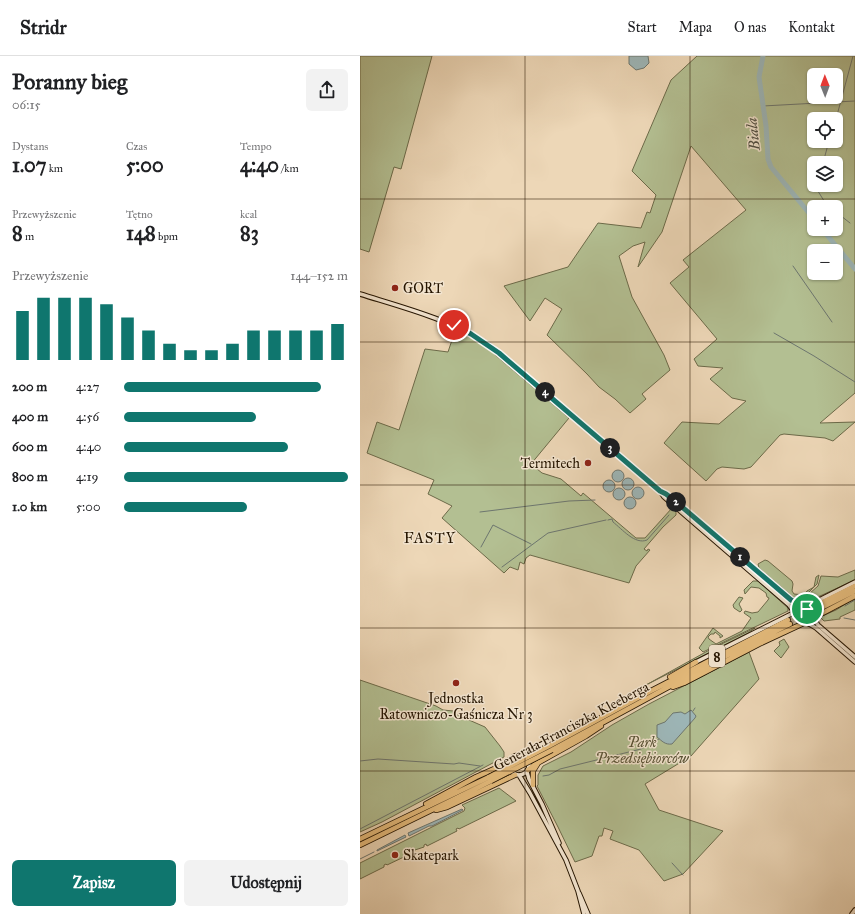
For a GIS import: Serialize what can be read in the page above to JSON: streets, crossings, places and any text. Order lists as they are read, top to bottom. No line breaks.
{"streets":{"highway":["8","Generała Franciszka Kleeberga"]},"districts":["FASTY"],"water":["Biala"],"parks":["Park Przedsiębiorców"],"places":["GORT","Termitech","Jednostka Ratowniczo-Gaśnicza Nr 3","Skatepark"],"north":"top","page":{"header":"Stridr","nav":["Start","Mapa","O nas","Kontakt"],"heading":["Poranny bieg","06:15"],"map_buttons":["+","−"],"stats":[["Dystans","1.07 km"],["Czas","5:00"],["Tempo","4:40 /km"],["Przewyższenie","8 m"],["Tętno","148 bpm"],["kcal","83"]],"chart":["Przewyższenie","144–152 m"],"list":[{"name":"200 m","note":"4:27"},{"name":"400 m","note":"4:56"},{"name":"600 m","note":"4:40"},{"name":"800 m","note":"4:19"},{"name":"1.0 km","note":"5:00"}],"pins":["4","3","2","1"],"buttons":["Zapisz","Udostępnij"]}}
